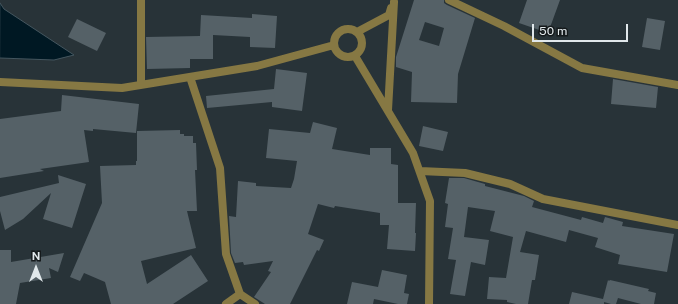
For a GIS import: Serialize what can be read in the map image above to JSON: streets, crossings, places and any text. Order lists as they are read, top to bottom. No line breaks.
{"scale_bar":"50 m","north":"top"}
